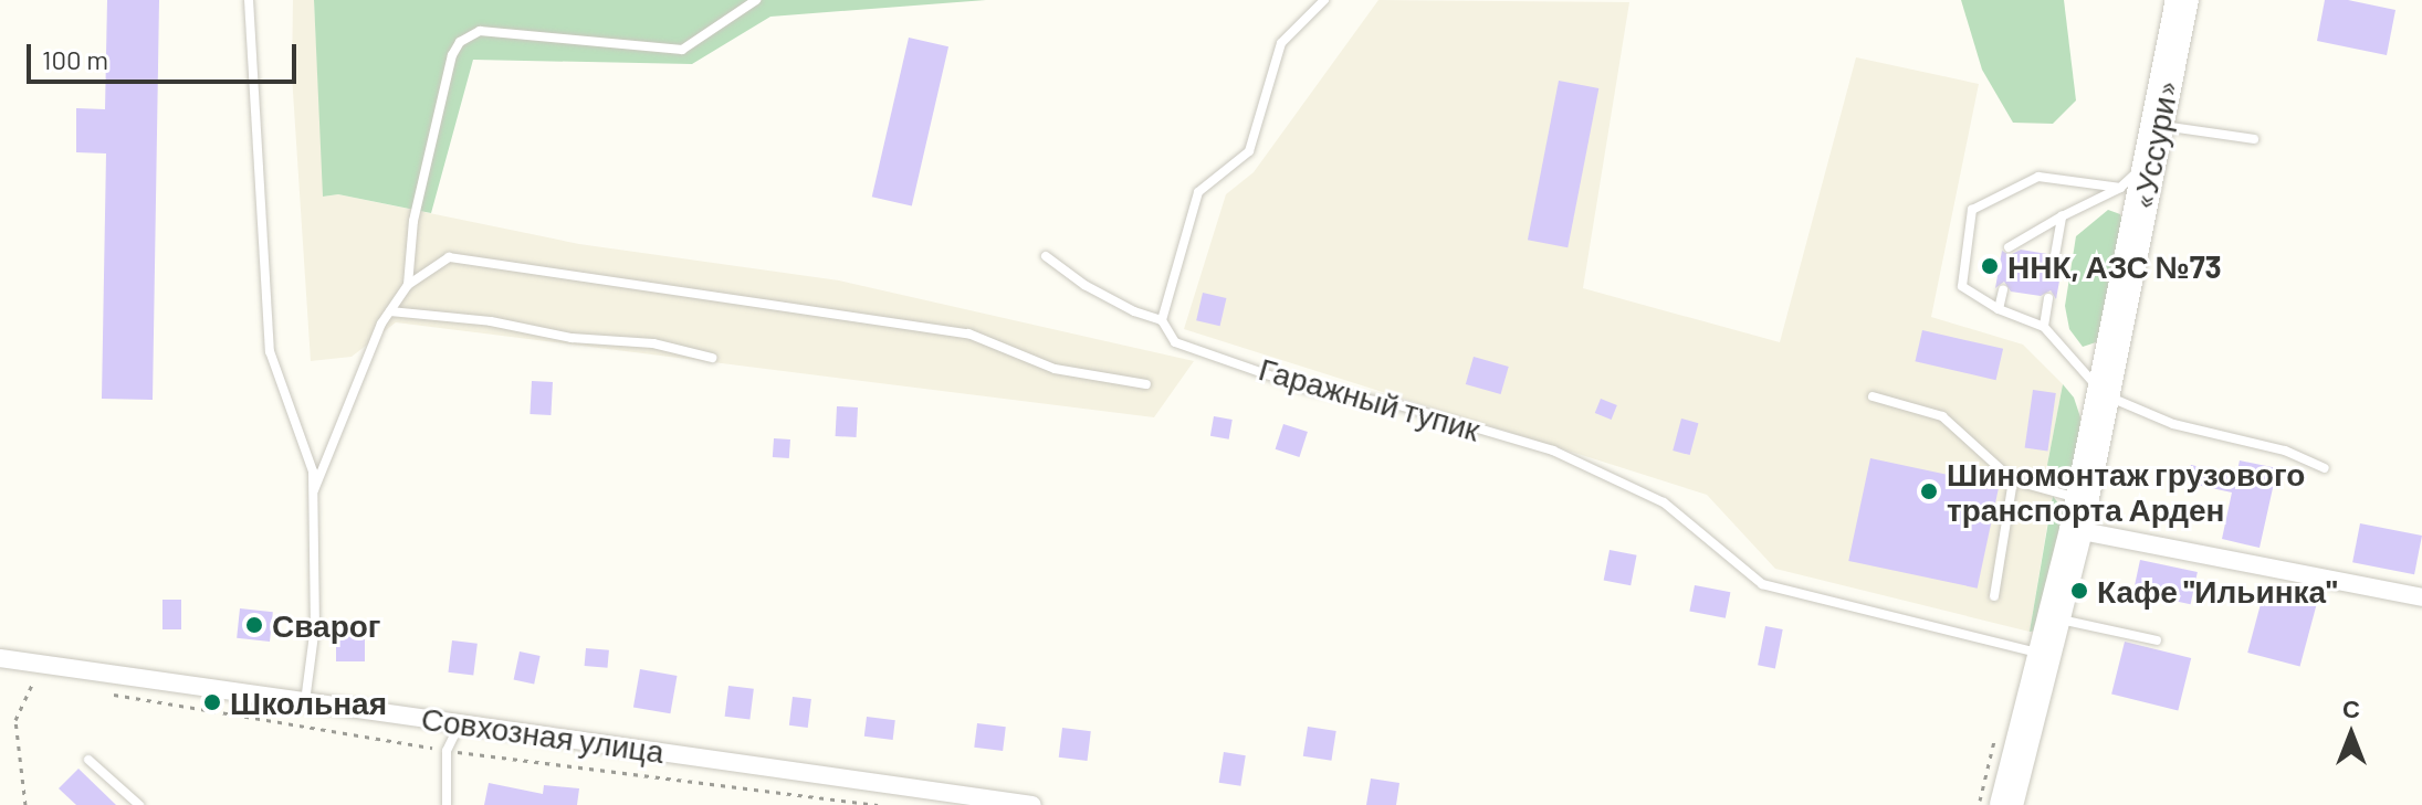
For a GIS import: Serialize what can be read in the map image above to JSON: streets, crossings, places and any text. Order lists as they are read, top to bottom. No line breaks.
{"streets":{"highway":["«Уссури»"],"street":["Совхозная улица"],"lane":["Гаражный тупик"]},"crossings":[["«Уссури»","Гаражный тупик"]],"places":["ННК, АЗС №73","Шиномонтаж грузового транспорта Арден","Кафе \"Ильинка\"","Сварог","Школьная"],"scale_bar":"100 m","north":"top"}
